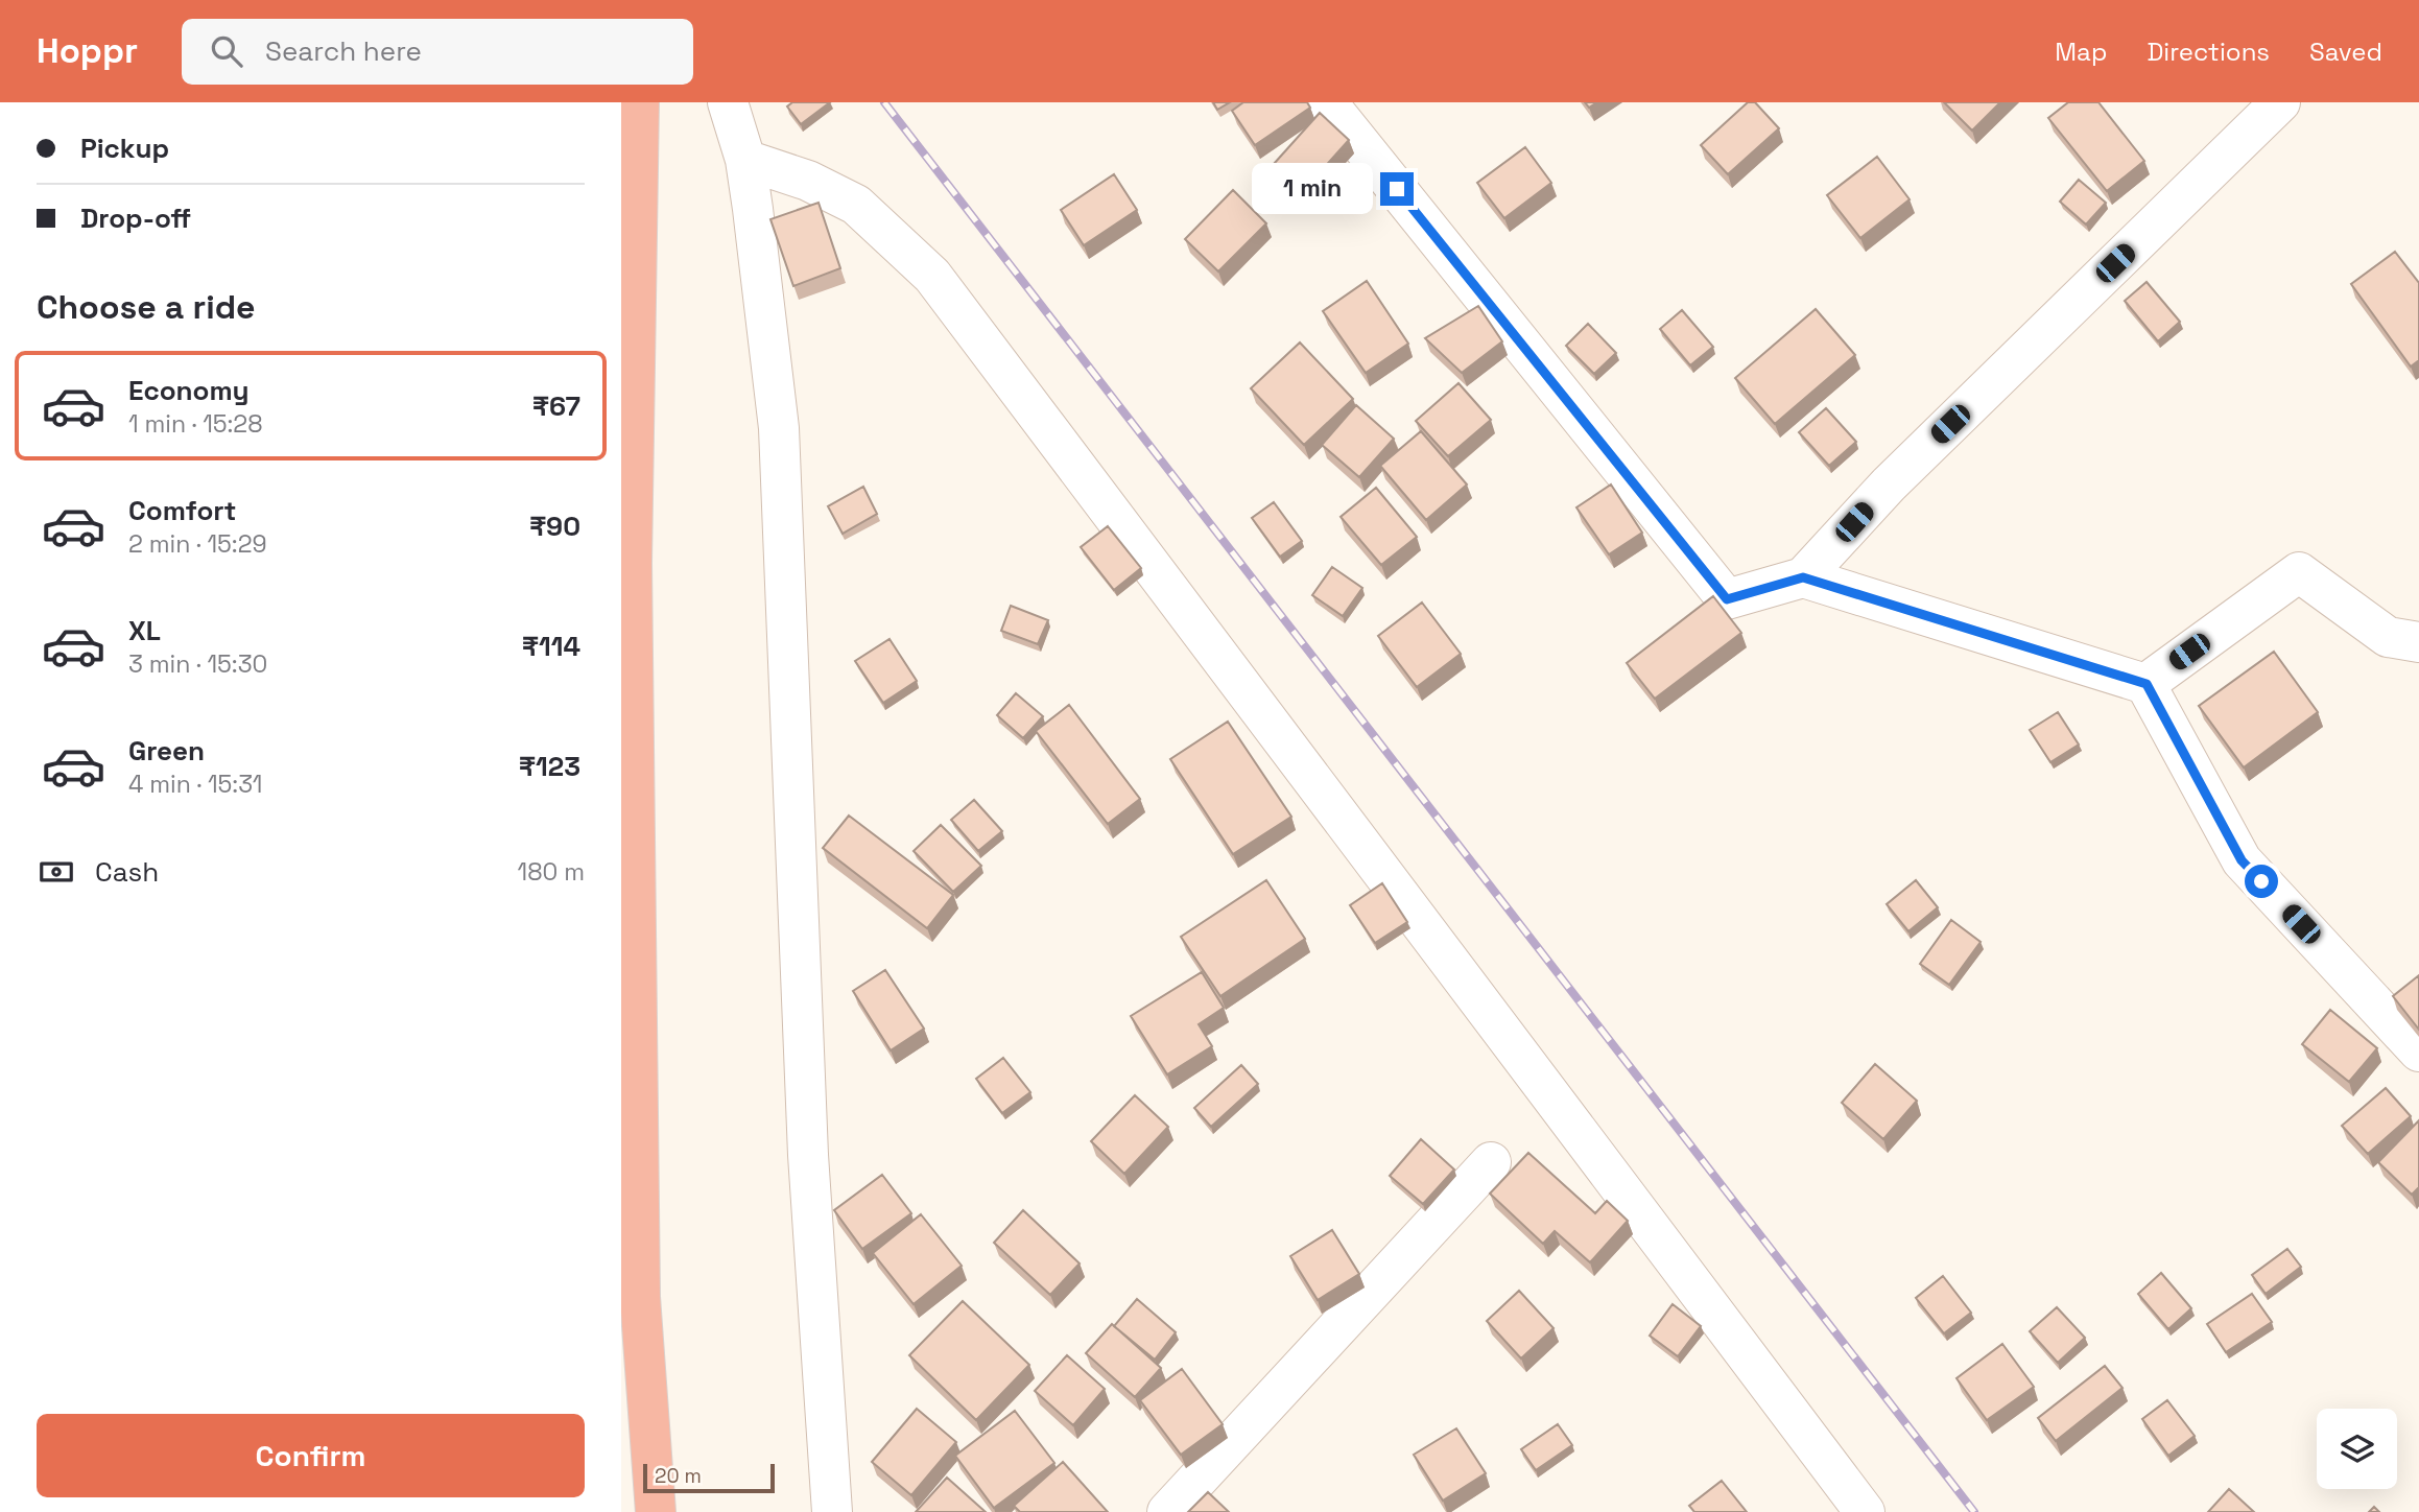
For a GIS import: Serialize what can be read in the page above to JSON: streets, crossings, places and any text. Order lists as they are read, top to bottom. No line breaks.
{"scale_bar":"20 m","page":{"header":"Hoppr","search":"Search here","nav":["Map","Directions","Saved"],"banner":["Pickup","Drop-off"],"bubble":"1 min","heading":"Choose a ride","list":[{"name":"Economy","note":"1 min · 15:28","value":"₹67"},{"name":"Comfort","note":"2 min · 15:29","value":"₹90"},{"name":"XL","note":"3 min · 15:30","value":"₹114"},{"name":"Green","note":"4 min · 15:31","value":"₹123"}],"pay":["Cash","180 m"],"buttons":"Confirm","scale":"20 m"}}
